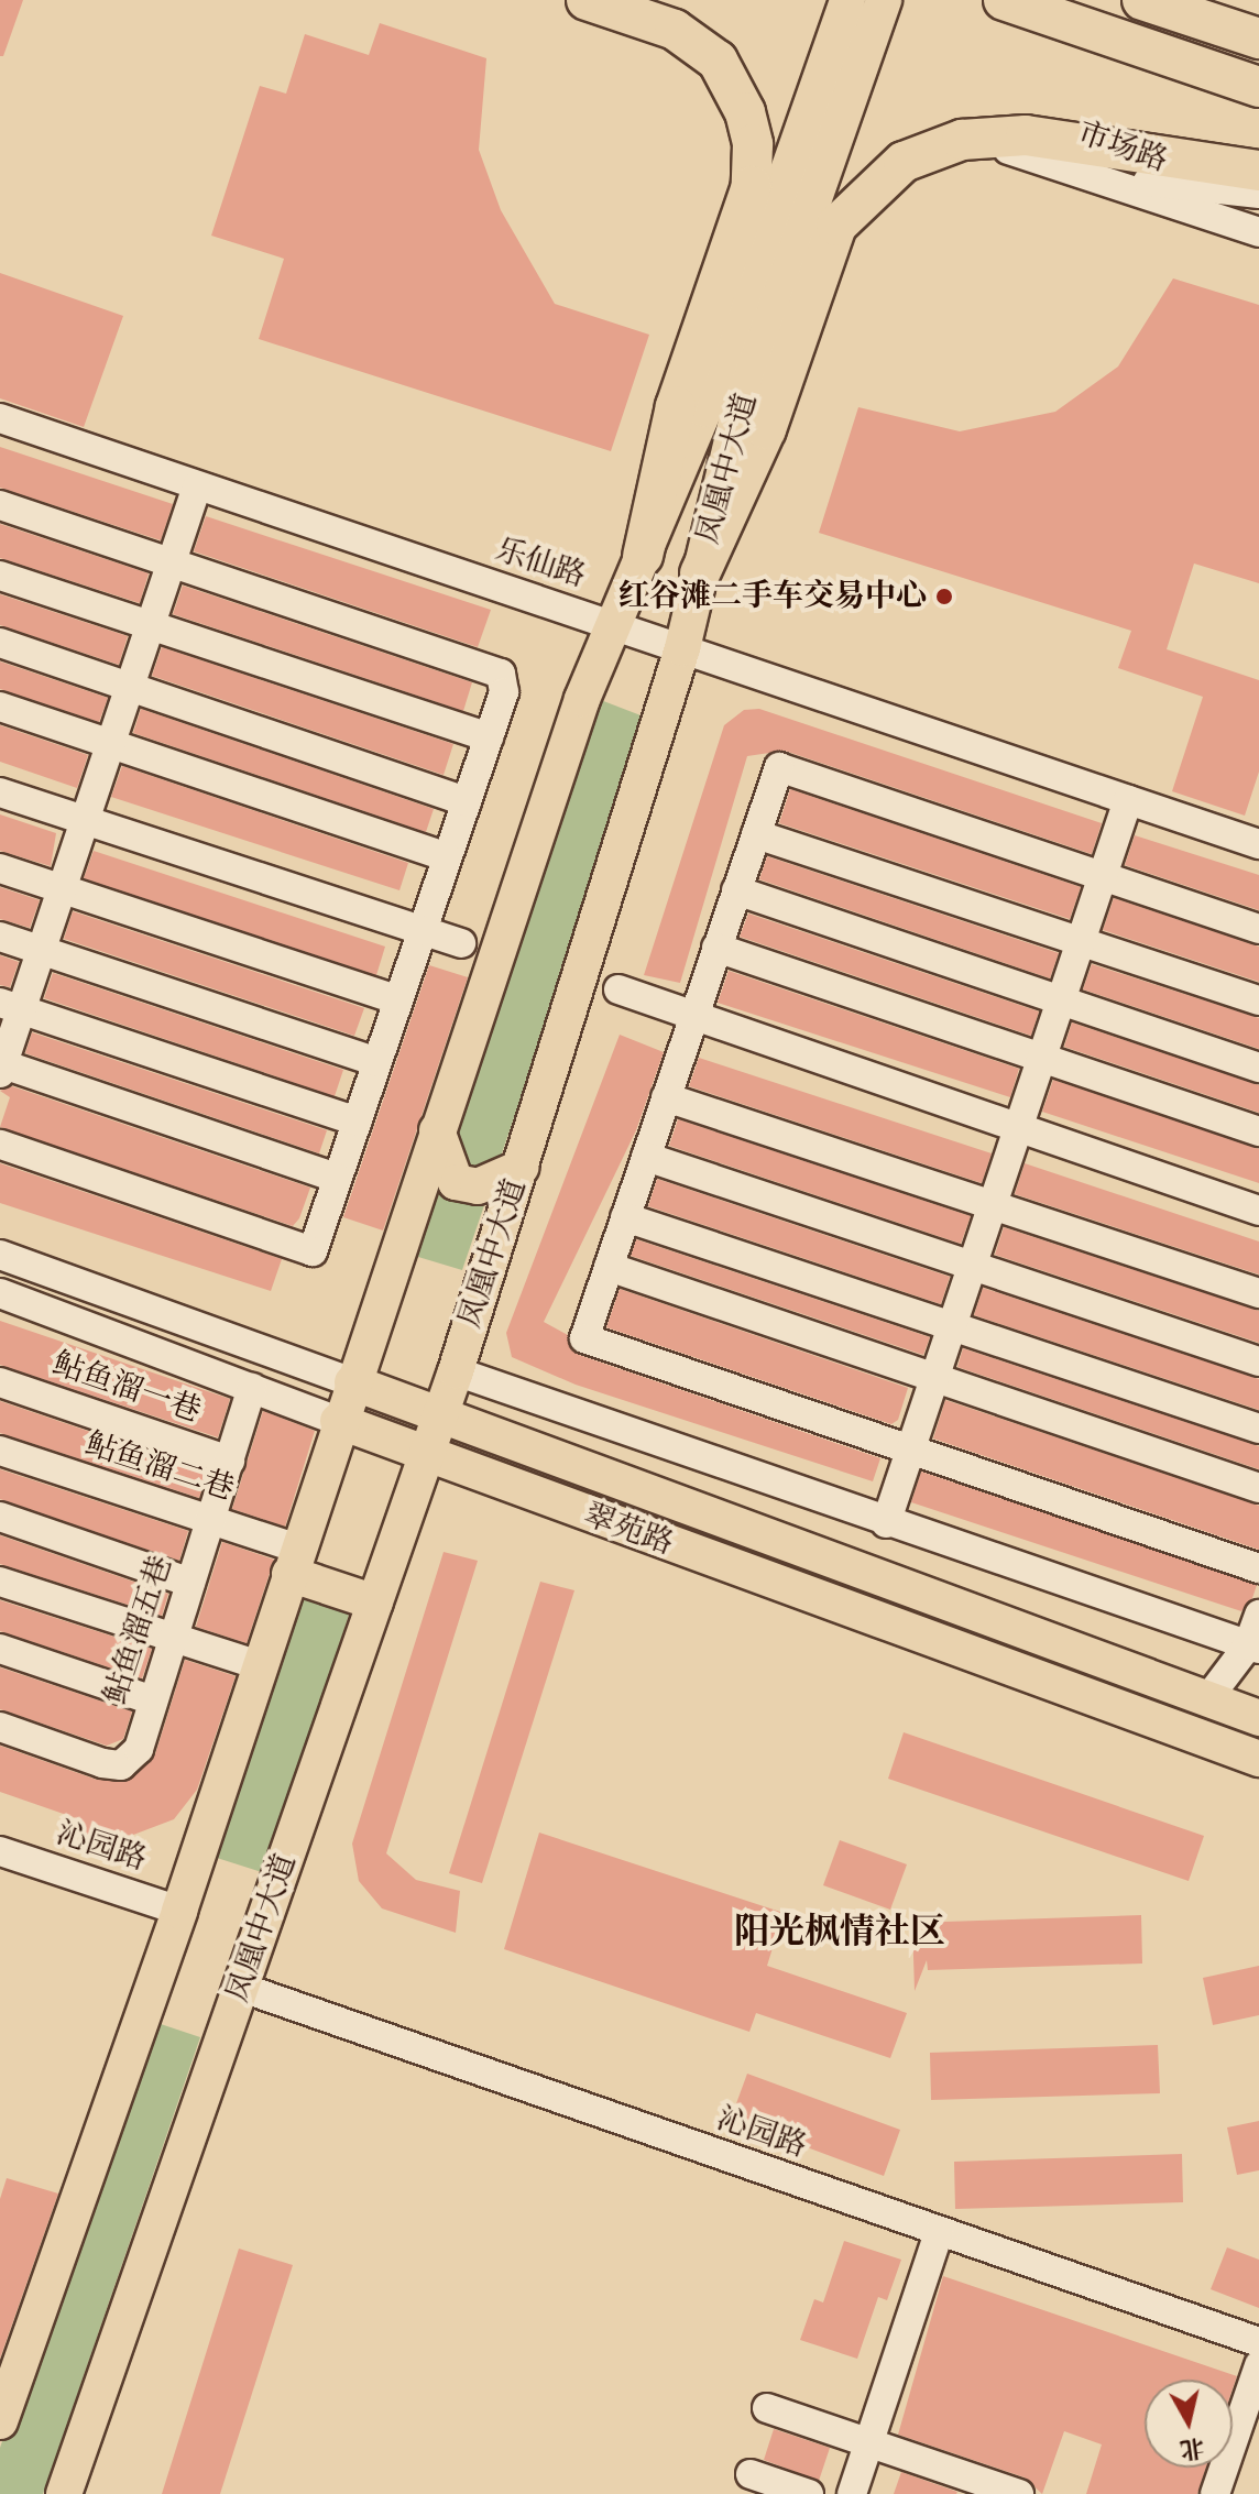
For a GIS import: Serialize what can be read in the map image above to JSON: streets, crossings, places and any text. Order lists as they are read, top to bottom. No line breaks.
{"streets":{"main road":["凤凰中大道","翠苑路"],"street":["市场路","乐仙路","鲇鱼溜一巷","鲇鱼溜二巷","鲇鱼溜五巷","沁园路"]},"crossings":[["凤凰中大道","乐仙路"],["凤凰中大道","鲇鱼溜二巷"],["凤凰中大道","翠苑路"],["凤凰中大道","沁园路"],["鲇鱼溜一巷","鲇鱼溜五巷"],["鲇鱼溜二巷","鲇鱼溜五巷"],["翠苑路","鲇鱼溜五巷"]],"districts":["阳光枫情社区"],"places":["红谷滩二手车交易中心"],"north":"bottom"}
